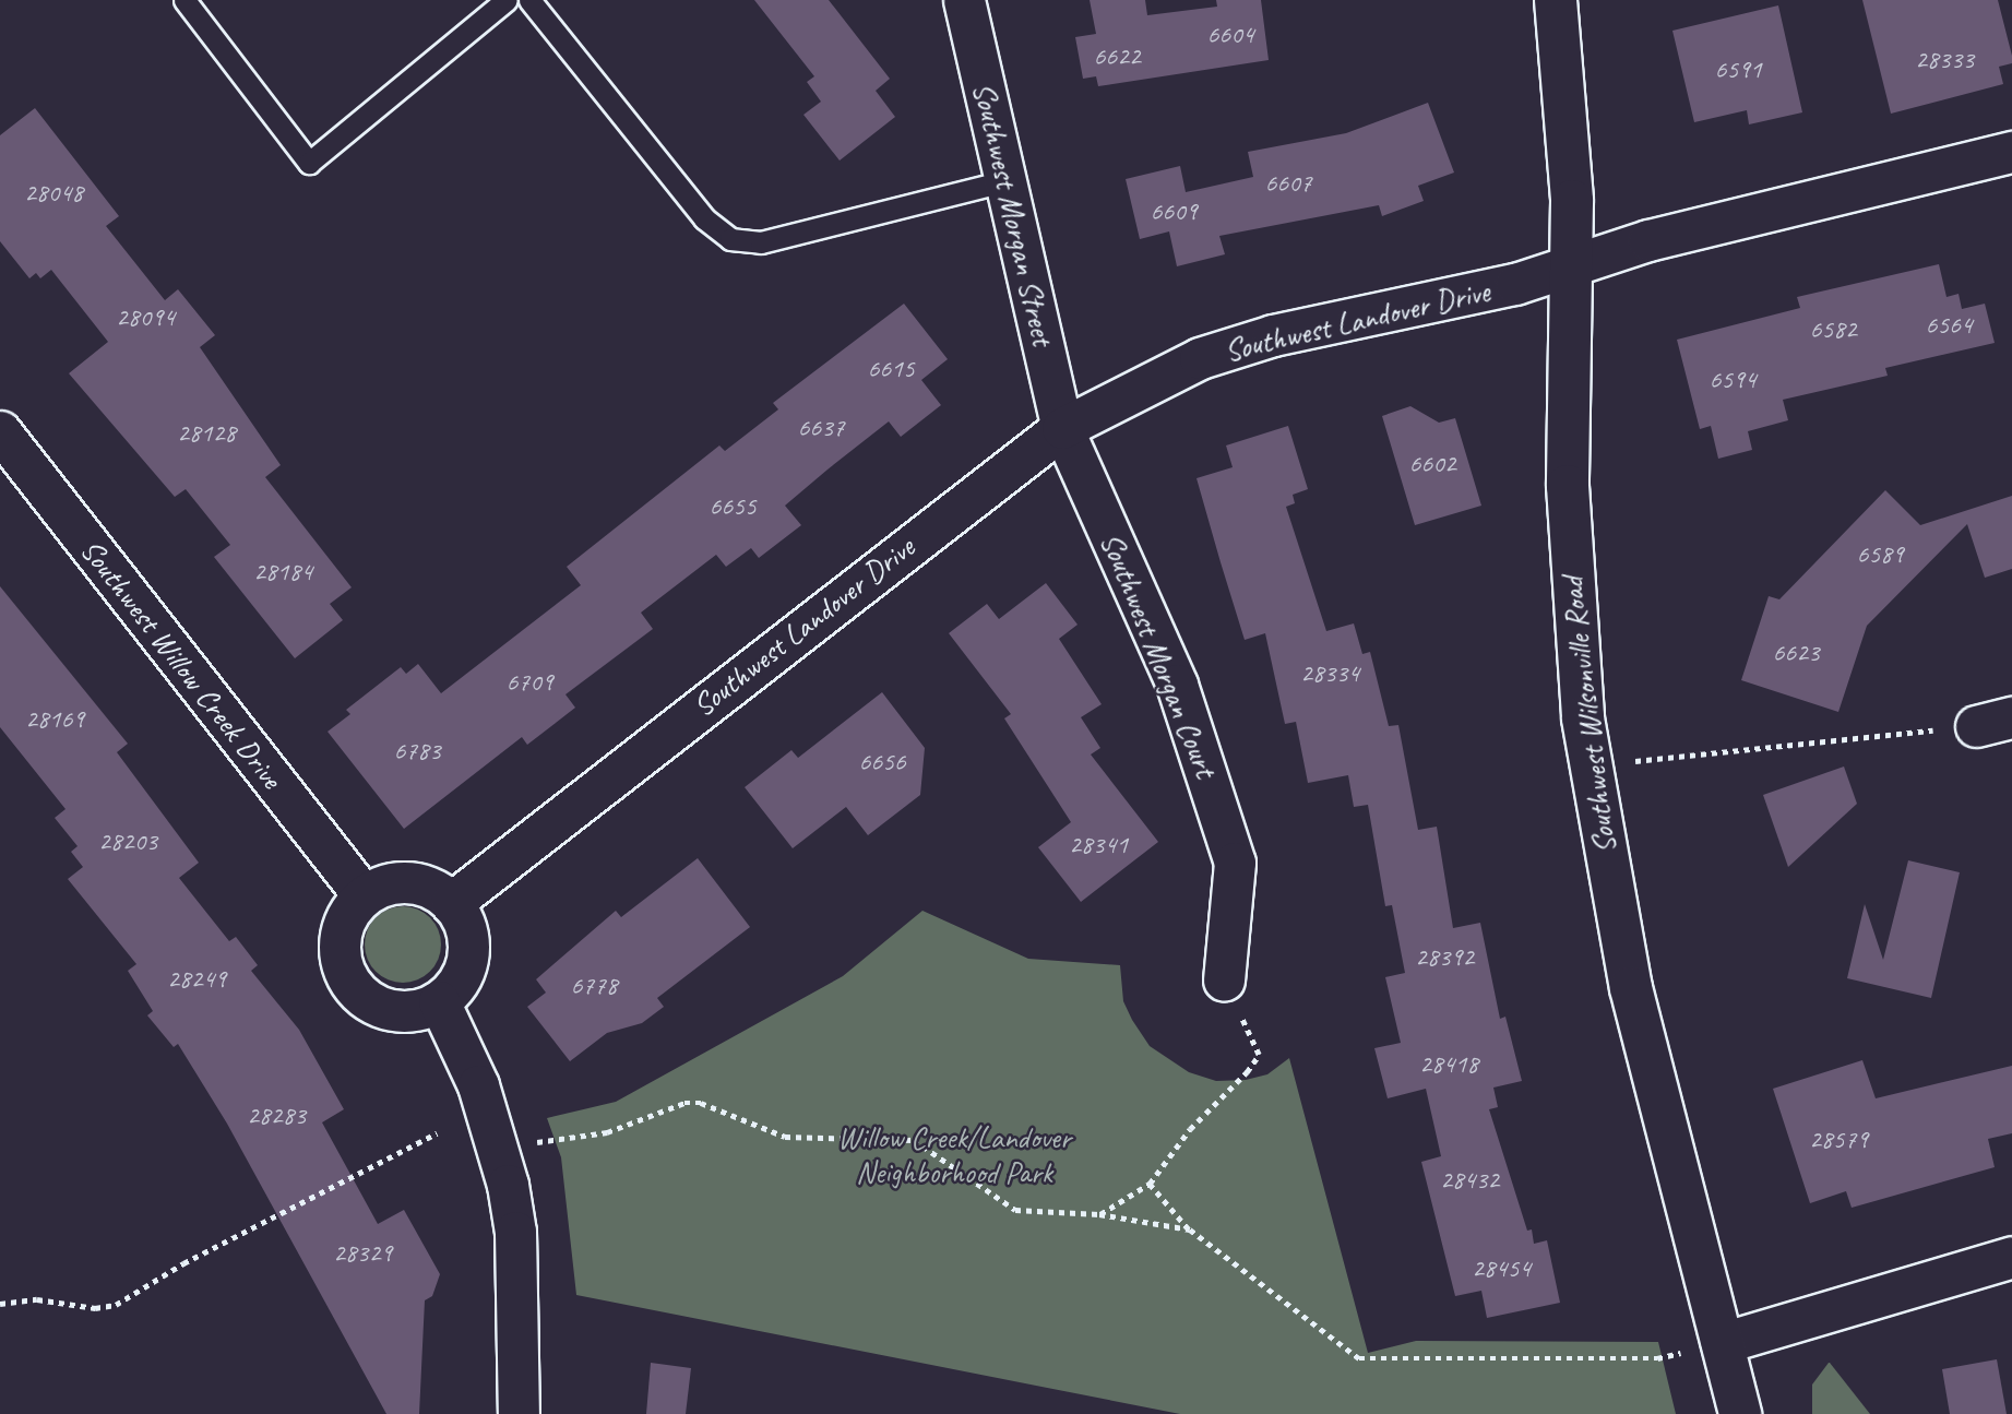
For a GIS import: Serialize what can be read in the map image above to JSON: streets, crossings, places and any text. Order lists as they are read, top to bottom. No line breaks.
{"streets":{"main road":["Southwest Wilsonville Road"],"street":["Southwest Morgan Street","Southwest Landover Drive","Southwest Morgan Court","Southwest Willow Creek Drive"]},"crossings":[["Southwest Morgan Street","Southwest Landover Drive"],["Southwest Morgan Street","Southwest Morgan Court"],["Southwest Landover Drive","Southwest Morgan Court"],["Southwest Landover Drive","Southwest Willow Creek Drive"],["Southwest Landover Drive","Southwest Wilsonville Road"]],"parks":["Willow Creek/Landover Neighborhood Park"],"house_numbers":["6604","6622","28333","6591","6607","28048","6609","28094","6564","6582","6615","6594","6637","28128","6602","6655","6589","28184","6623","28334","6709","28169","6783","6656","28203","28341","28392","28249","6778","28418","28283","28579","28432","28329","28454"]}
